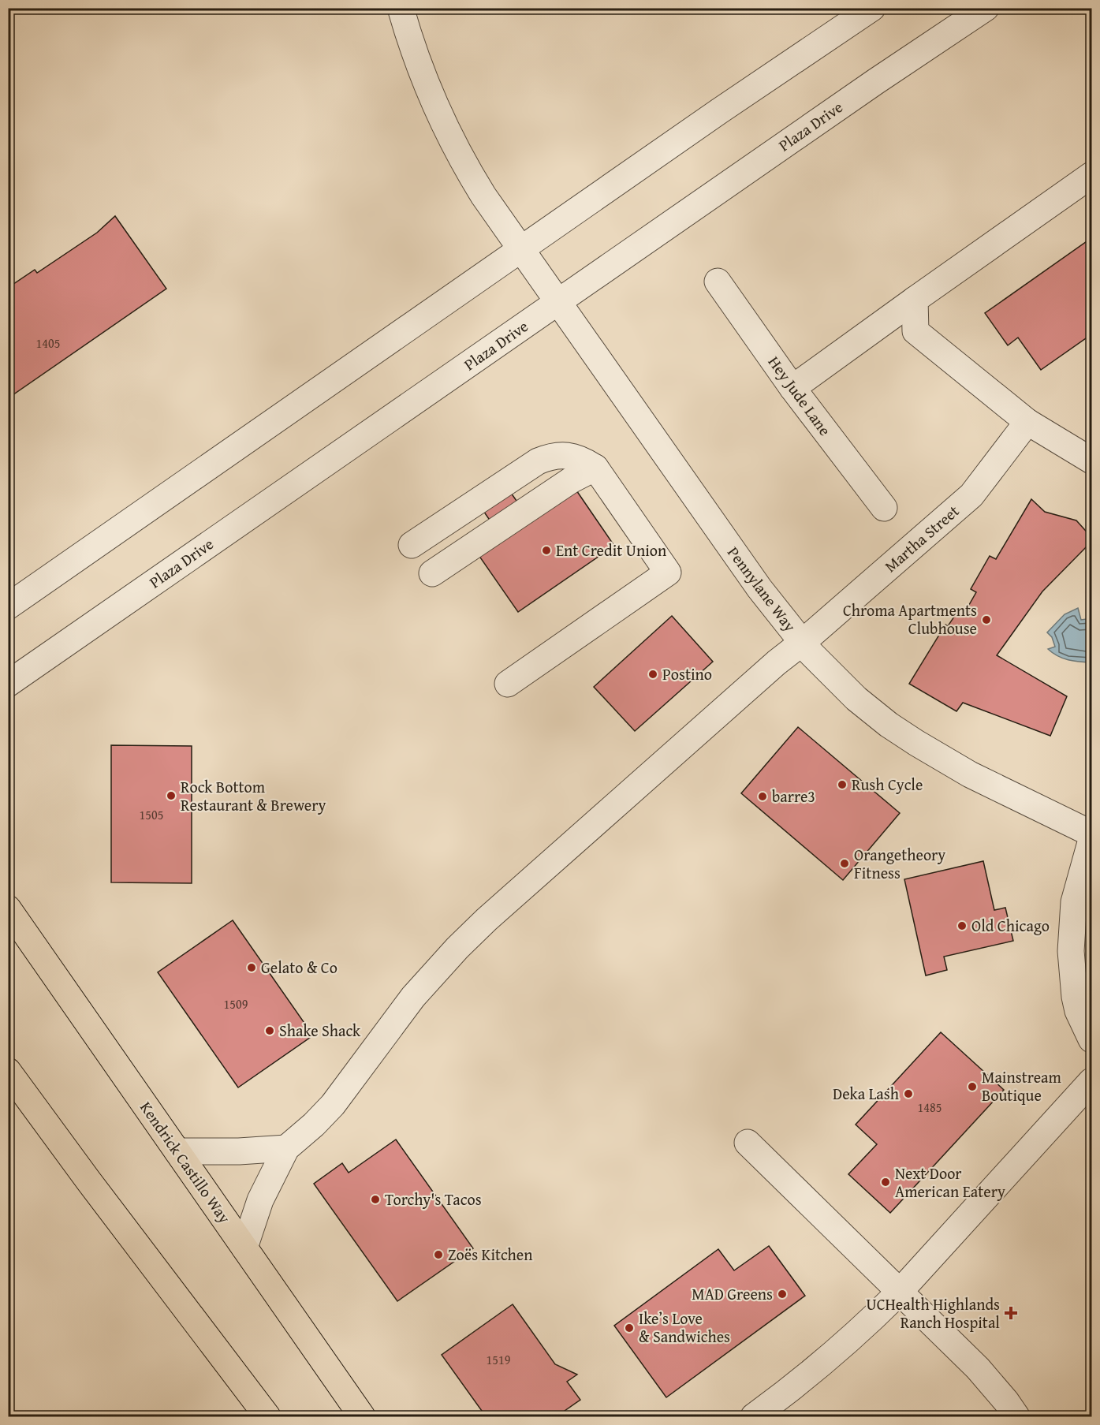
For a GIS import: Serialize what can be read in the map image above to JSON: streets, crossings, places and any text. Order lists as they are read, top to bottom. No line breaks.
{"streets":{"main road":["Kendrick Castillo Way"],"street":["Plaza Drive","Hey Jude Lane","Martha Street","Pennylane Way"]},"crossings":[["Plaza Drive","Pennylane Way"],["Martha Street","Pennylane Way"]],"places":{"other":["Ent Credit Union","Chroma Apartments Clubhouse","Postino","Rush Cycle","Rock Bottom Restaurant & Brewery","barre3","Orangetheory Fitness","Old Chicago","Gelato & Co","Shake Shack","Mainstream Boutique","Deka Lash","Next Door American Eatery","Torchy's Tacos","Zoës Kitchen","MAD Greens","Ike’s Love & Sandwiches"],"health":["UCHealth Highlands Ranch Hospital"]},"house_numbers":["1405","1505","1509","1485","1519"]}
